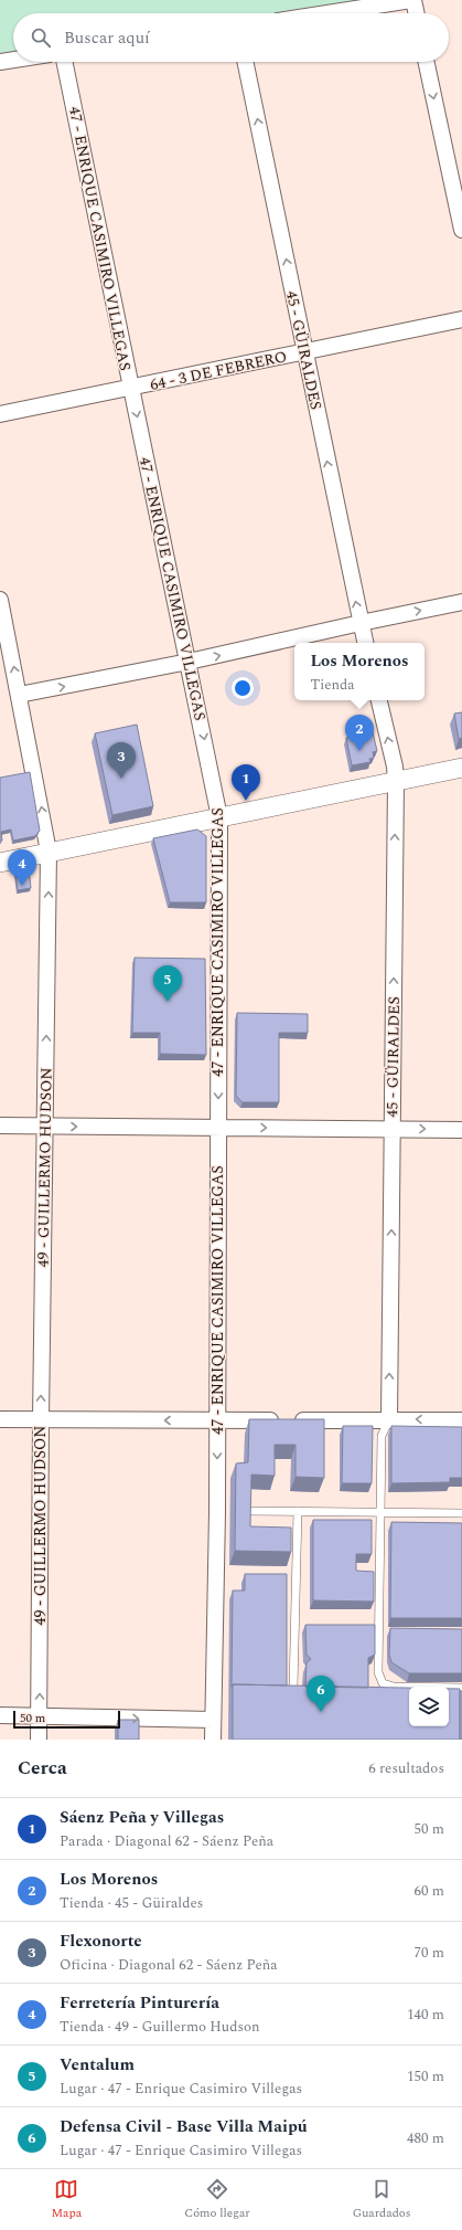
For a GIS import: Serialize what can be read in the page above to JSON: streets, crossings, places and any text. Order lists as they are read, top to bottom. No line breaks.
{"streets":{"street":["47 - ENRIQUE CASIMIRO VILLEGAS","45 - GÜIRALDES","64 - 3 DE FEBRERO","49 - GUILLERMO HUDSON"]},"crossings":[["47 - ENRIQUE CASIMIRO VILLEGAS","64 - 3 DE FEBRERO"],["45 - GÜIRALDES","64 - 3 DE FEBRERO"]],"one_way":["47 - ENRIQUE CASIMIRO VILLEGAS","45 - GÜIRALDES","49 - GUILLERMO HUDSON"],"scale_bar":"50 m","page":{"search":"Buscar aquí","popup":["Los Morenos","Tienda"],"pins":["2","3","1","4","5","6"],"scale":"50 m","heading":["Cerca","6 resultados"],"list":[{"mark":"1","name":"Sáenz Peña y Villegas","note":"Parada · Diagonal 62 - Sáenz Peña","value":"50 m"},{"mark":"2","name":"Los Morenos","note":"Tienda · 45 - Güiraldes","value":"60 m"},{"mark":"3","name":"Flexonorte","note":"Oficina · Diagonal 62 - Sáenz Peña","value":"70 m"},{"mark":"4","name":"Ferretería Pinturería","note":"Tienda · 49 - Guillermo Hudson","value":"140 m"},{"mark":"5","name":"Ventalum","note":"Lugar · 47 - Enrique Casimiro Villegas","value":"150 m"},{"mark":"6","name":"Defensa Civil - Base Villa Maipú","note":"Lugar · 47 - Enrique Casimiro Villegas","value":"480 m"}],"nav":["Mapa","Cómo llegar","Guardados"]}}
